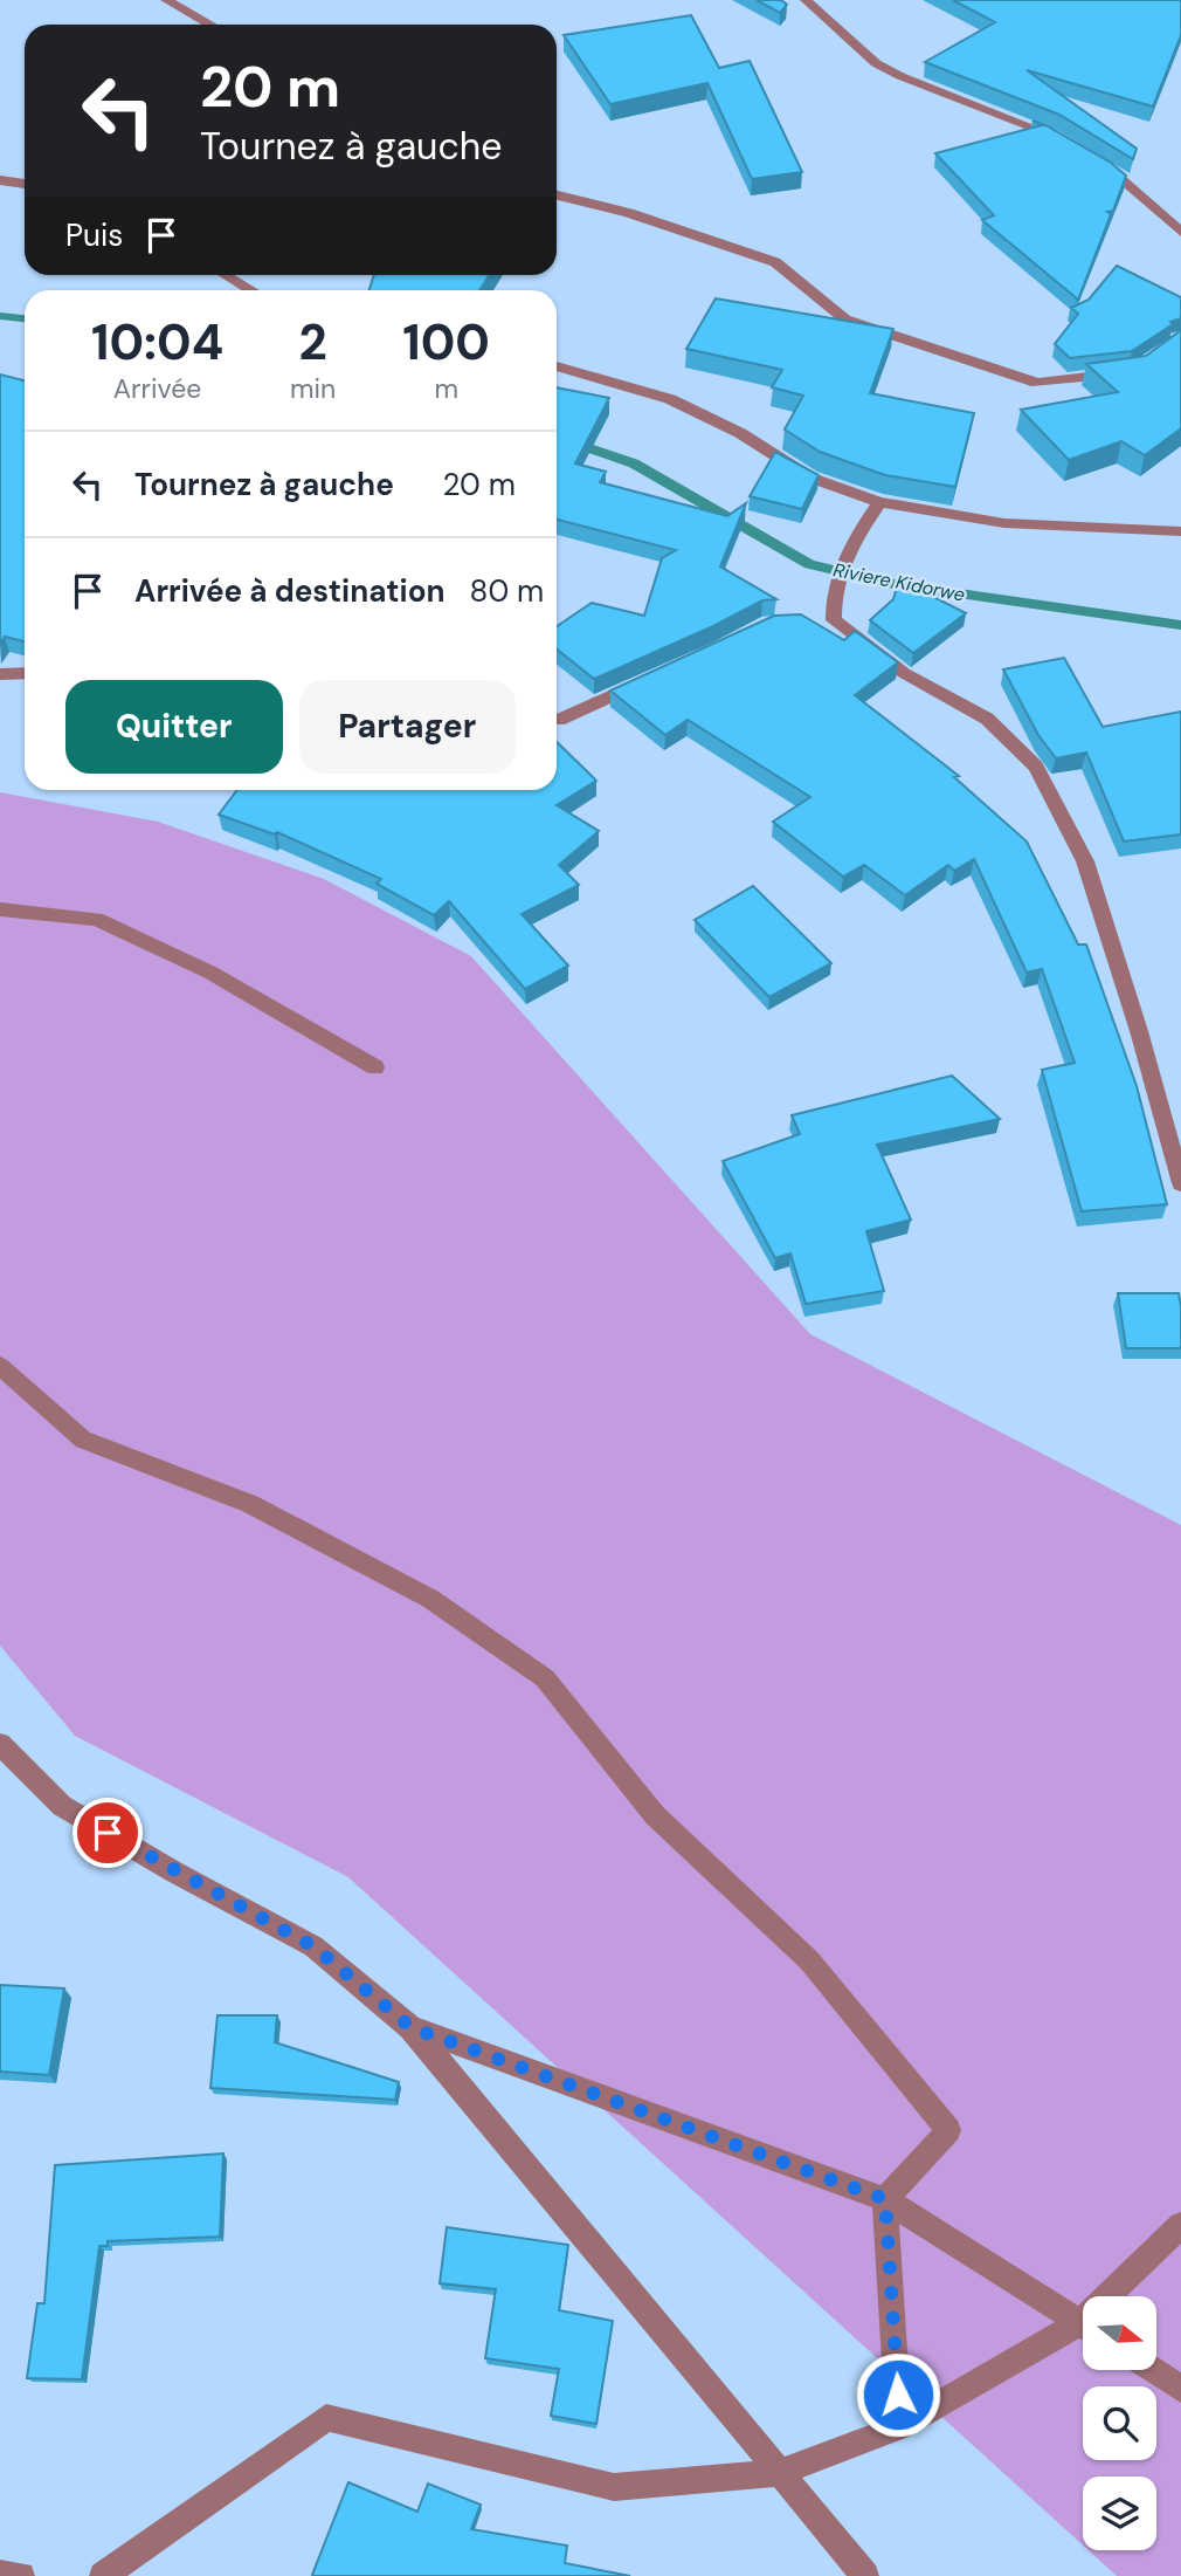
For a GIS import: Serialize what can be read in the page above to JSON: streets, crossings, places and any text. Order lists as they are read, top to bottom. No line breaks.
{"water":["Riviere Kidorwe"],"north":"right","page":{"turn":["20 m","Tournez à gauche"],"then":"Puis","eta":["10:04","Arrivée","2","min","100","m"],"list":[{"name":"Tournez à gauche","value":"20 m"},{"name":"Arrivée à destination","value":"80 m"}],"buttons":["Quitter","Partager"]}}
